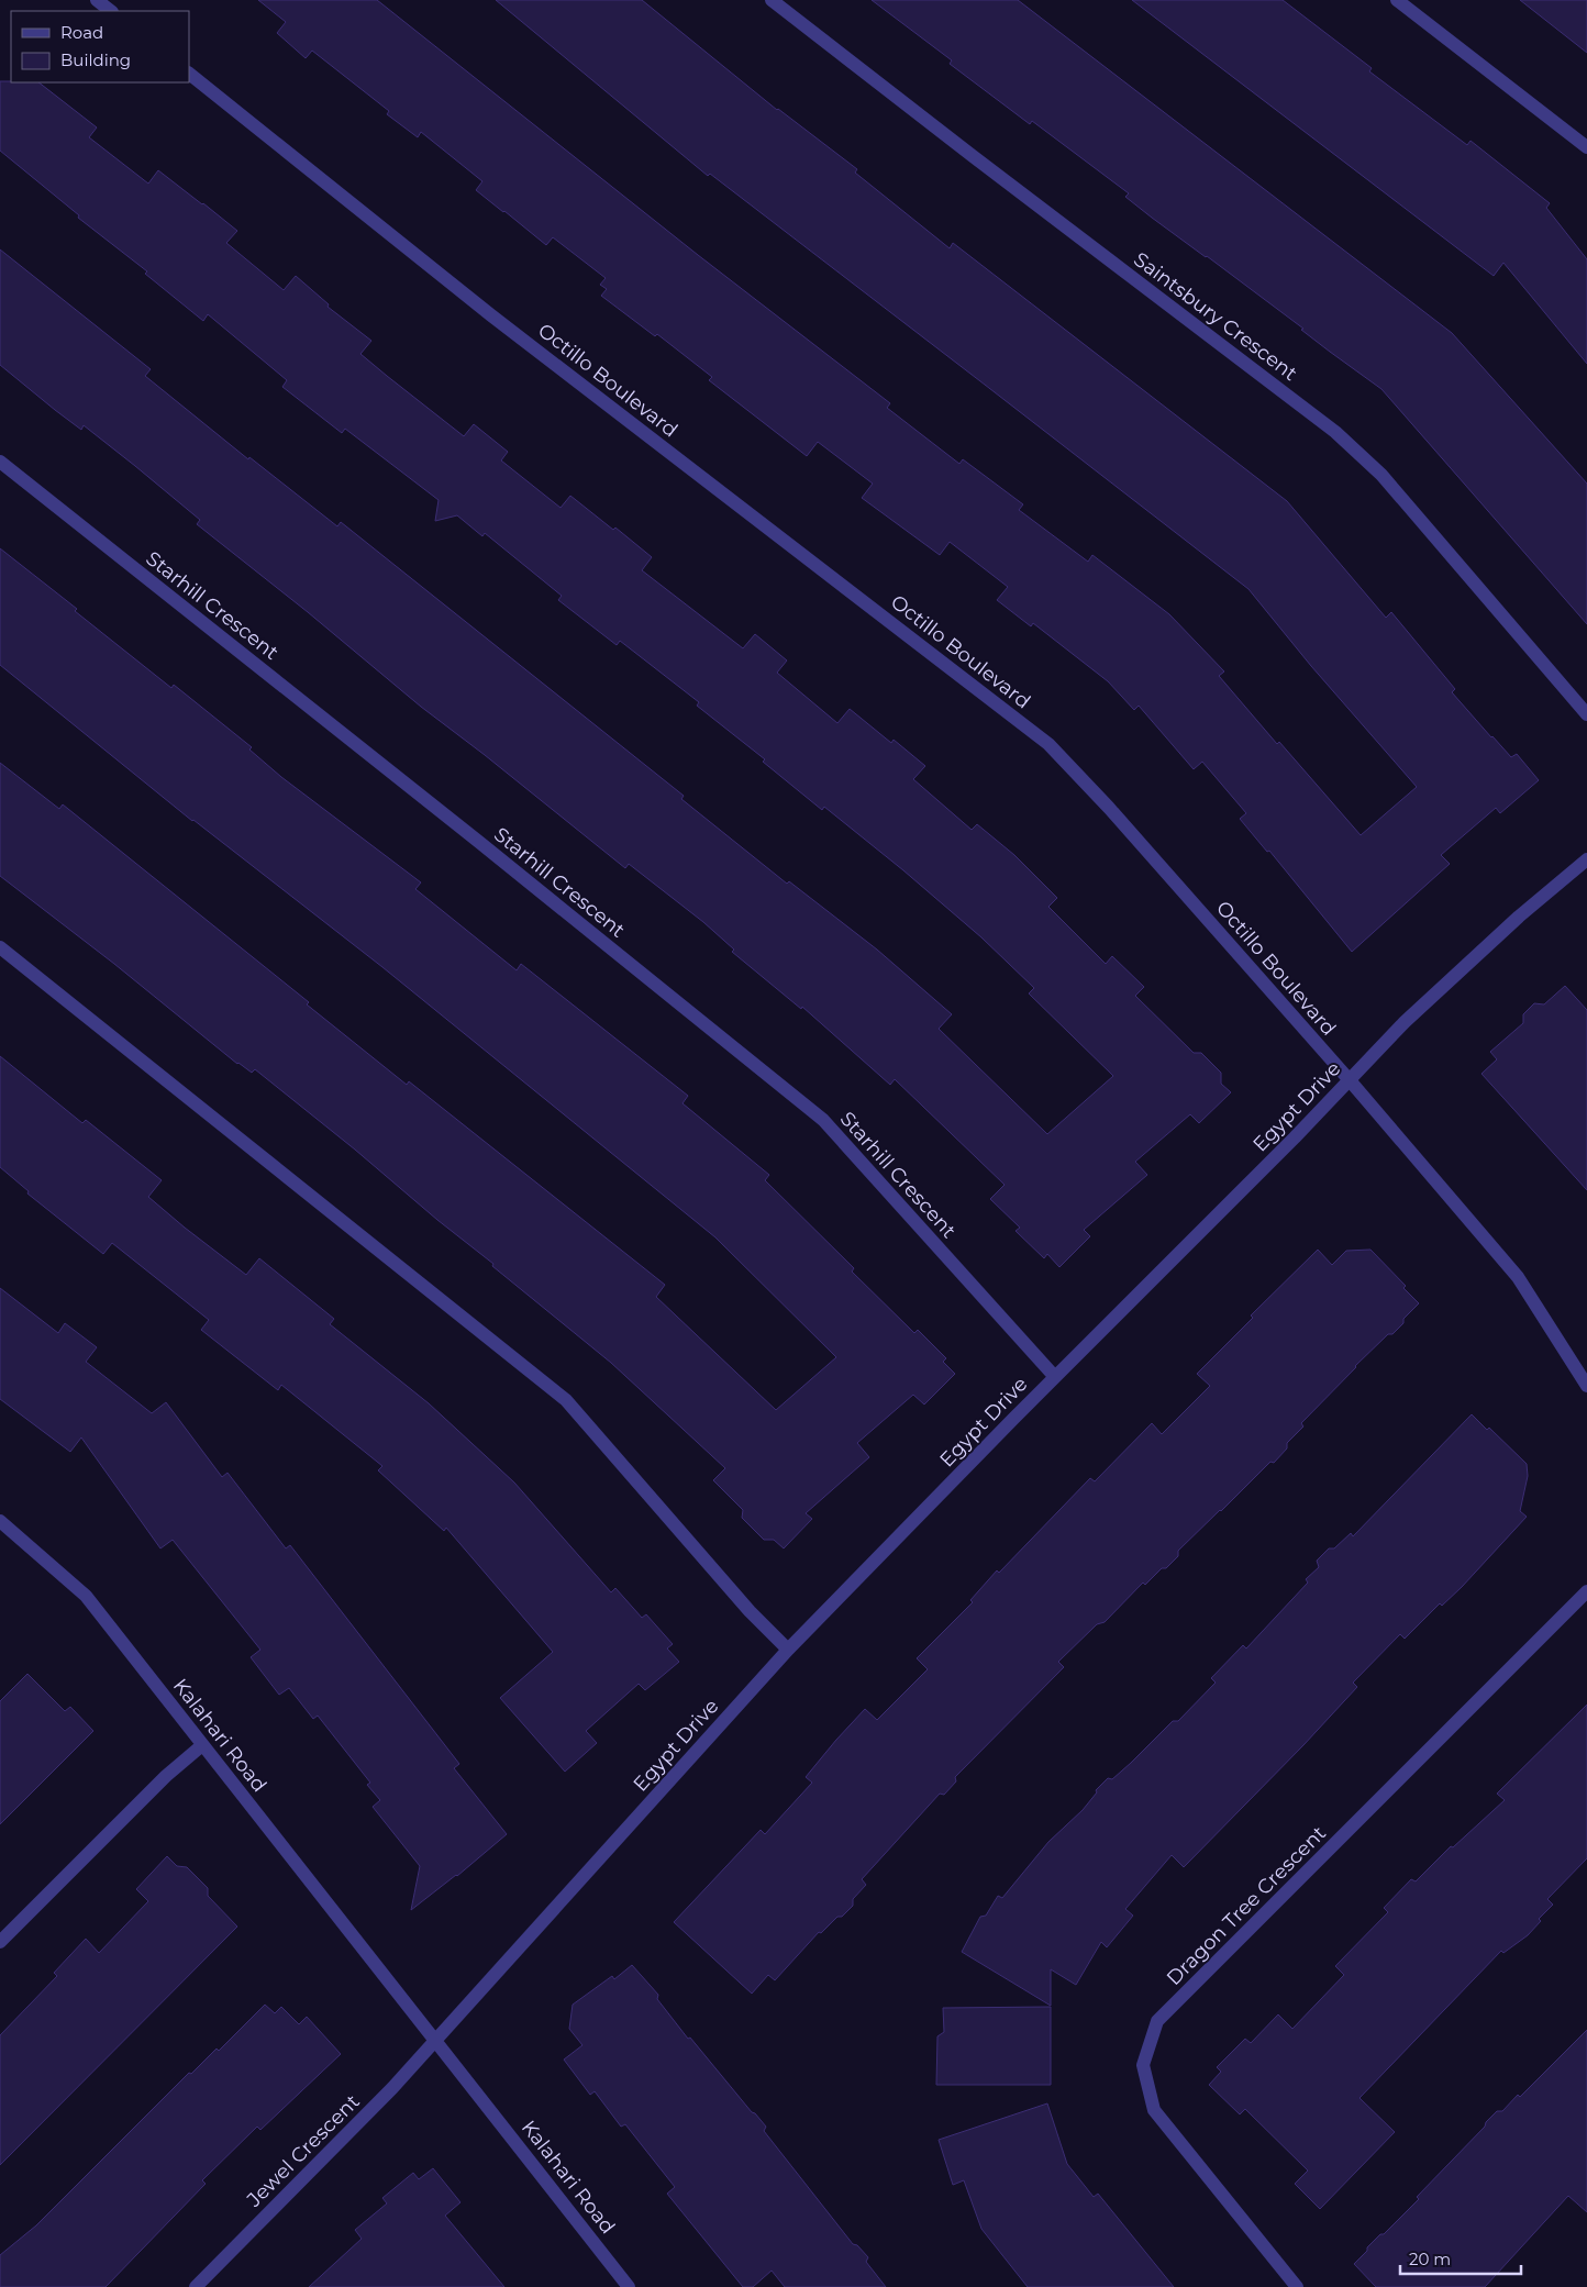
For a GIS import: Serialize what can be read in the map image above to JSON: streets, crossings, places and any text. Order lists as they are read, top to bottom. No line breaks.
{"streets":{"street":["Saintsbury Crescent","Octillo Boulevard","Starhill Crescent","Egypt Drive","Kalahari Road","Dragon Tree Crescent","Jewel Crescent"]},"crossings":[["Octillo Boulevard","Egypt Drive"],["Starhill Crescent","Egypt Drive"],["Egypt Drive","Kalahari Road"],["Egypt Drive","Jewel Crescent"],["Kalahari Road","Jewel Crescent"]],"legend":["Road","Building"],"scale_bar":"20 m"}
